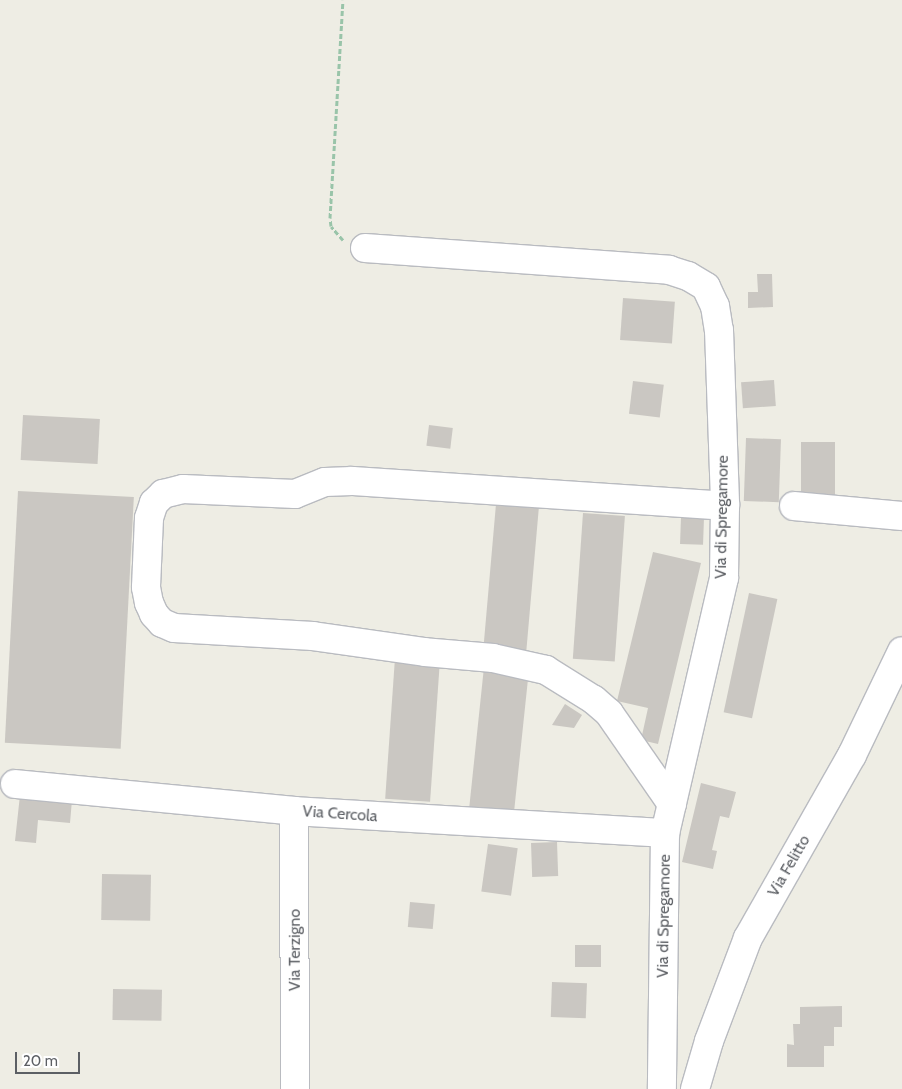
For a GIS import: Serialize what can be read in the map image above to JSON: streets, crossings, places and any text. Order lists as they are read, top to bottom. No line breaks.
{"streets":{"street":["Via di Spregamore","Via Cercola","Via Felitto","Via Terzigno"]},"crossings":[["Via di Spregamore","Via Cercola"],["Via Cercola","Via Terzigno"]],"scale_bar":"20 m"}
